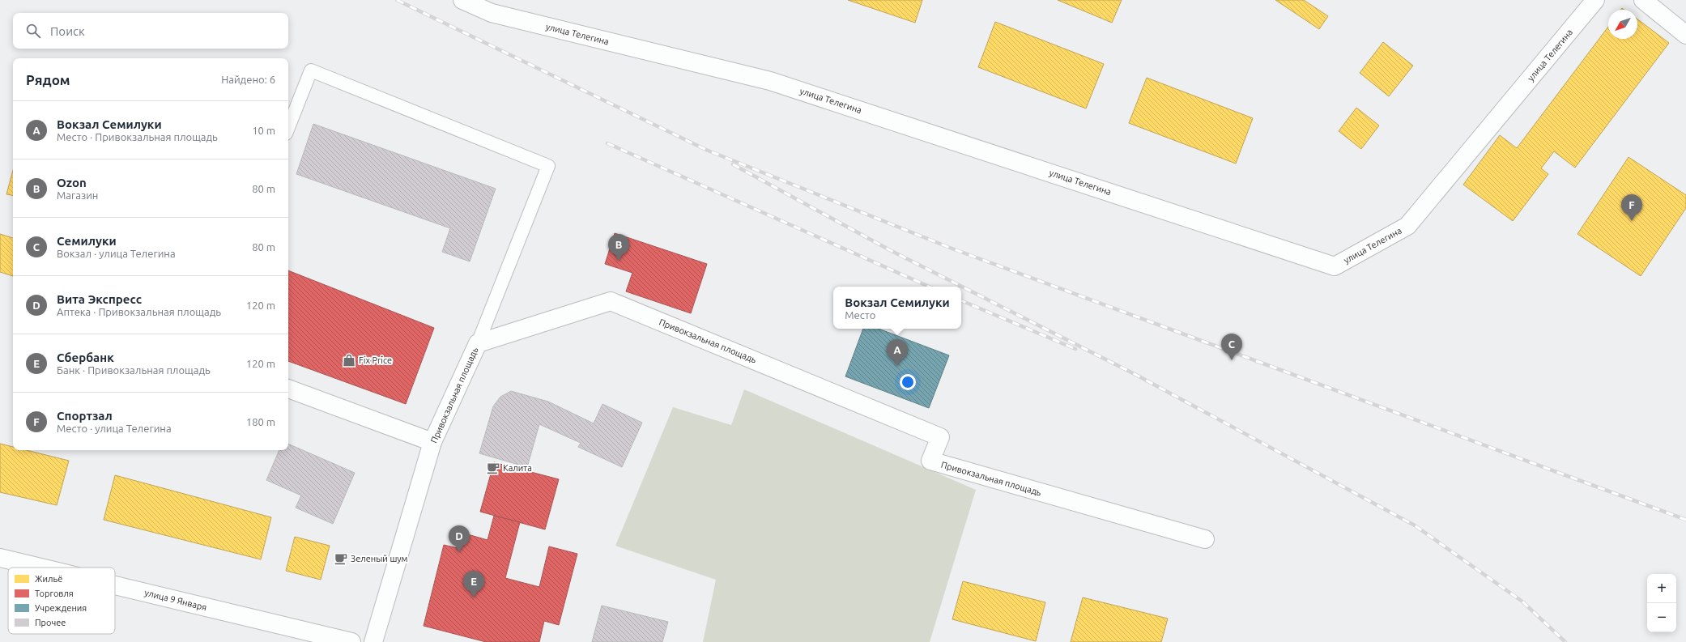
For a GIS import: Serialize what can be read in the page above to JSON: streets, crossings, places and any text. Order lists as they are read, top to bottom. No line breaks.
{"streets":{"street":["улица Телегина","Привокзальная площадь","улица 9 Января"]},"places":{"shop":["Fix Price"],"cafe":["Калита","Зеленый шум"]},"legend":["Жильё","Торговля","Учреждения","Прочее"],"north":"bottom left","page":{"search":"Поиск","heading":["Рядом","Найдено: 6"],"list":[{"mark":"A","name":"Вокзал Семилуки","note":"Место · Привокзальная площадь","value":"10 m"},{"mark":"B","name":"Ozon","note":"Магазин","value":"80 m"},{"mark":"C","name":"Семилуки","note":"Вокзал · улица Телегина","value":"80 m"},{"mark":"D","name":"Вита Экспресс","note":"Аптека · Привокзальная площадь","value":"120 m"},{"mark":"E","name":"Сбербанк","note":"Банк · Привокзальная площадь","value":"120 m"},{"mark":"F","name":"Спортзал","note":"Место · улица Телегина","value":"180 m"}],"pins":["F","B","C","A","D","E"],"popup":["Вокзал Семилуки","Место"],"map_buttons":["+","−"]}}
